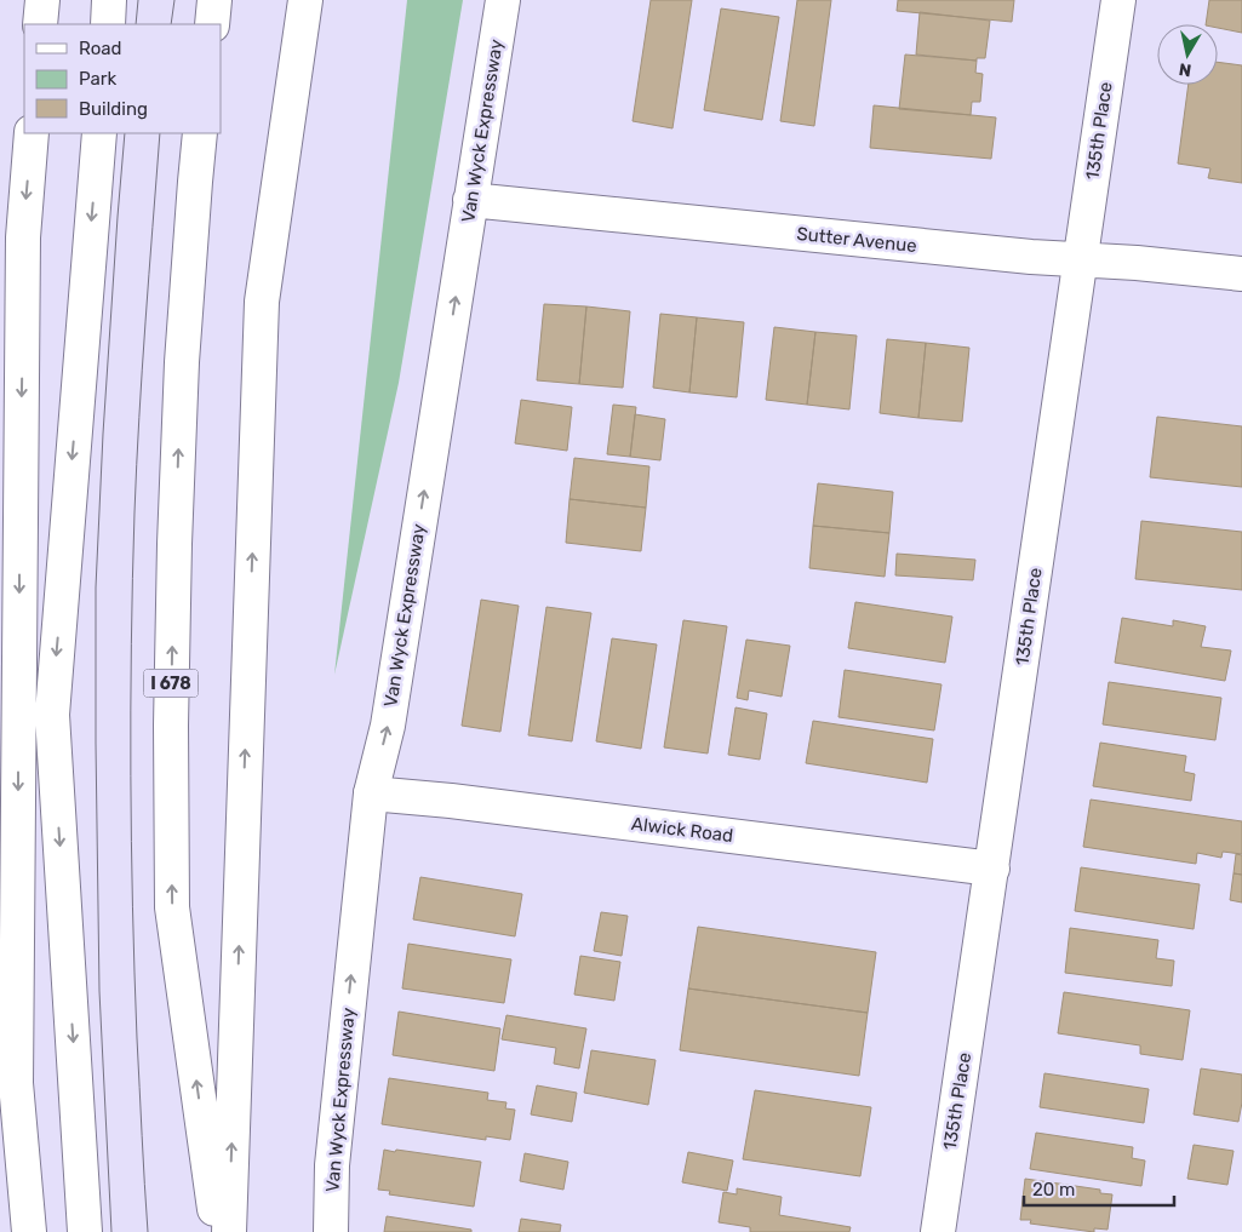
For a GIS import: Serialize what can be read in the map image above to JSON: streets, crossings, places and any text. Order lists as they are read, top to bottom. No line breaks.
{"streets":{"main road":["Van Wyck Expressway","135th Place","Sutter Avenue","I 678","Alwick Road"]},"crossings":[["Van Wyck Expressway","Sutter Avenue"],["Van Wyck Expressway","Alwick Road"],["135th Place","Sutter Avenue"],["135th Place","Alwick Road"]],"legend":["Road","Park","Building"],"scale_bar":"20 m","north":"bottom"}
